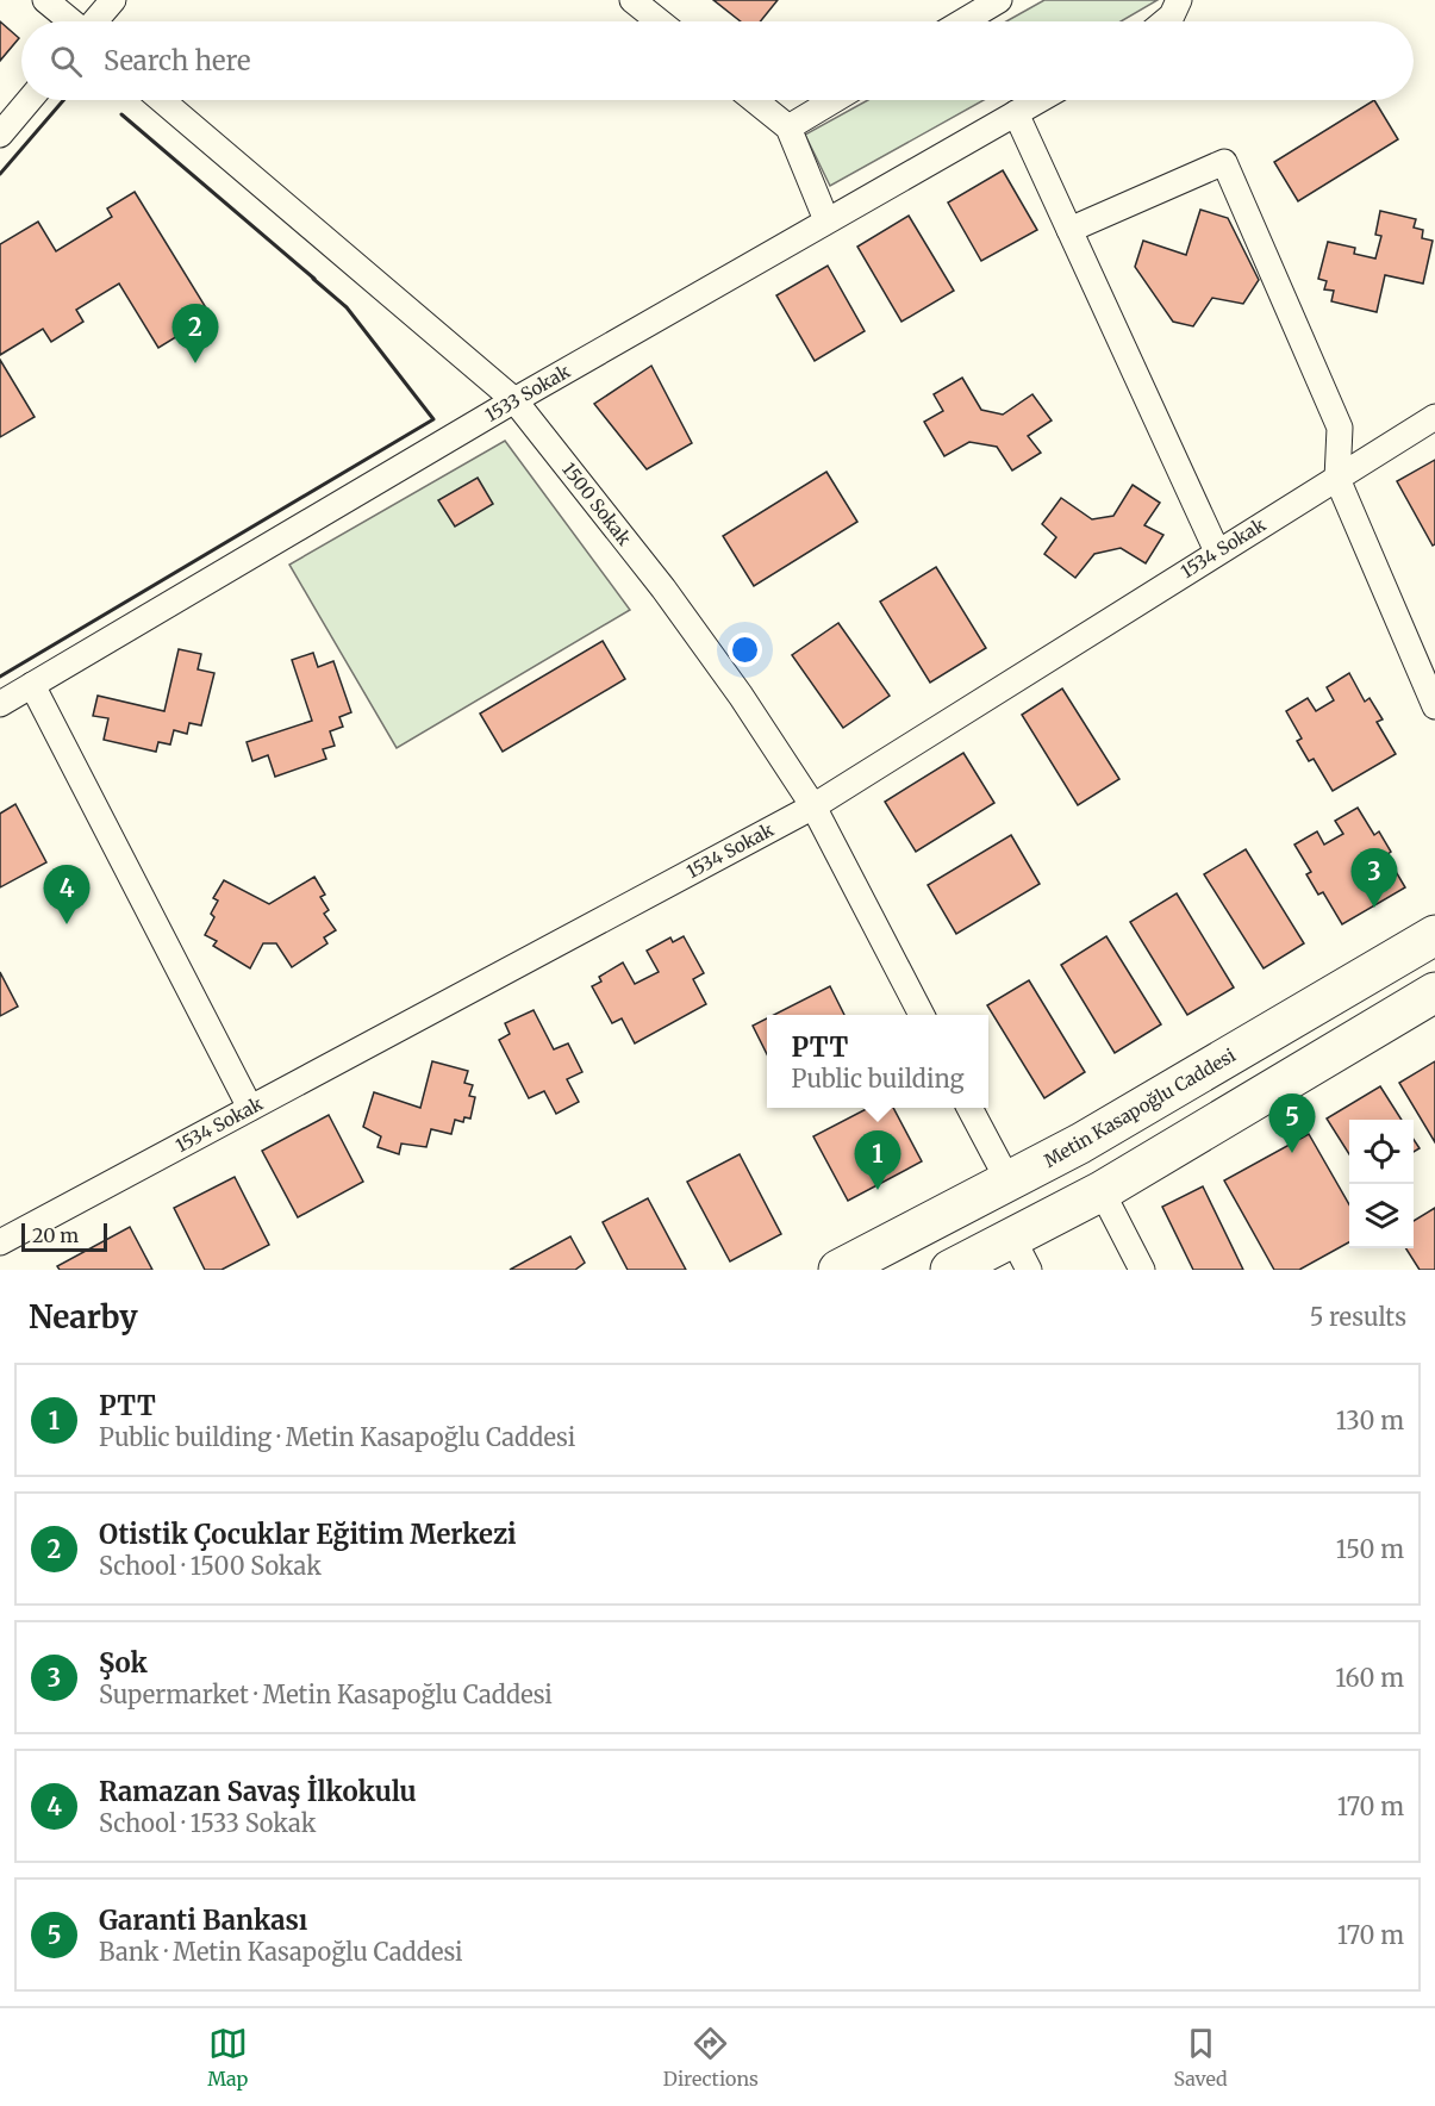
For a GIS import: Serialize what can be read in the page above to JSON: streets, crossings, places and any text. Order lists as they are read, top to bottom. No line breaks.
{"streets":{"main road":["Metin Kasapoğlu Caddesi"],"street":["1533 Sokak","1500 Sokak","1534 Sokak"]},"crossings":[["1533 Sokak","1500 Sokak"],["1500 Sokak","1534 Sokak"]],"scale_bar":"20 m","page":{"search":"Search here","pins":["2","3","4","5","1"],"popup":["PTT","Public building"],"scale":"20 m","heading":["Nearby","5 results"],"list":[{"mark":"1","name":"PTT","note":"Public building · Metin Kasapoğlu Caddesi","value":"130 m"},{"mark":"2","name":"Otistik Çocuklar Eğitim Merkezi","note":"School · 1500 Sokak","value":"150 m"},{"mark":"3","name":"Şok","note":"Supermarket · Metin Kasapoğlu Caddesi","value":"160 m"},{"mark":"4","name":"Ramazan Savaş İlkokulu","note":"School · 1533 Sokak","value":"170 m"},{"mark":"5","name":"Garanti Bankası","note":"Bank · Metin Kasapoğlu Caddesi","value":"170 m"}],"nav":["Map","Directions","Saved"]}}
